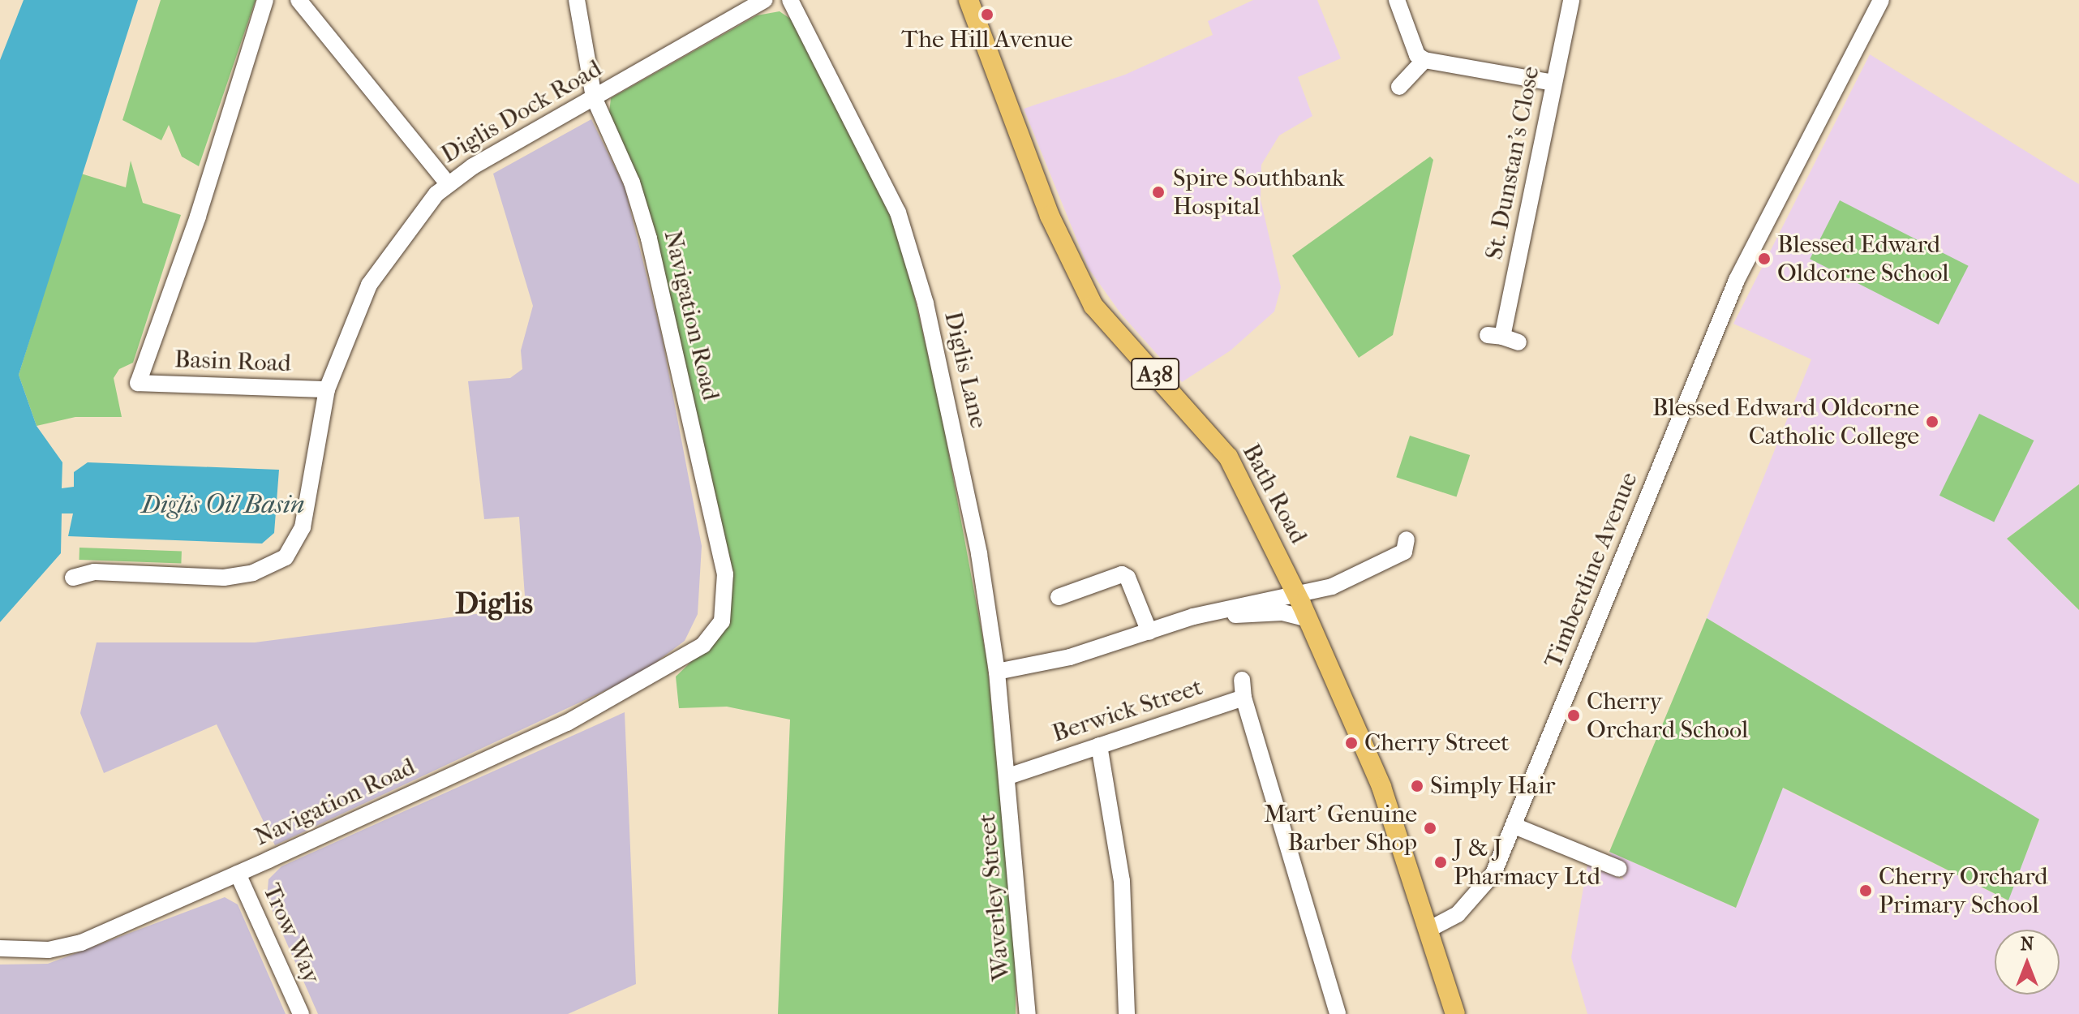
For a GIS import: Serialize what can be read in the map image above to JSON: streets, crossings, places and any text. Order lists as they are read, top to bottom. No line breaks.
{"streets":{"main road":["A38","Bath Road"],"street":["Diglis Dock Road","St. Dunstan's Close","Navigation Road","Basin Road","Diglis Lane","Timberdine Avenue","Berwick Street","Waverley Street","Trow Way"]},"crossings":[["Diglis Dock Road","Navigation Road"],["Diglis Dock Road","Basin Road"],["Navigation Road","Trow Way"],["Diglis Lane","Berwick Street"],["Diglis Lane","Waverley Street"],["Bath Road","Timberdine Avenue"],["Berwick Street","Waverley Street"]],"districts":["Diglis"],"water":["Diglis Oil Basin"],"places":["The Hill Avenue","Spire Southbank Hospital","Blessed Edward Oldcorne School","Blessed Edward Oldcorne Catholic College","Cherry Orchard School","Cherry Street","Simply Hair","Mart' Genuine Barber Shop","J & J Pharmacy Ltd","Cherry Orchard Primary School"],"north":"top"}
